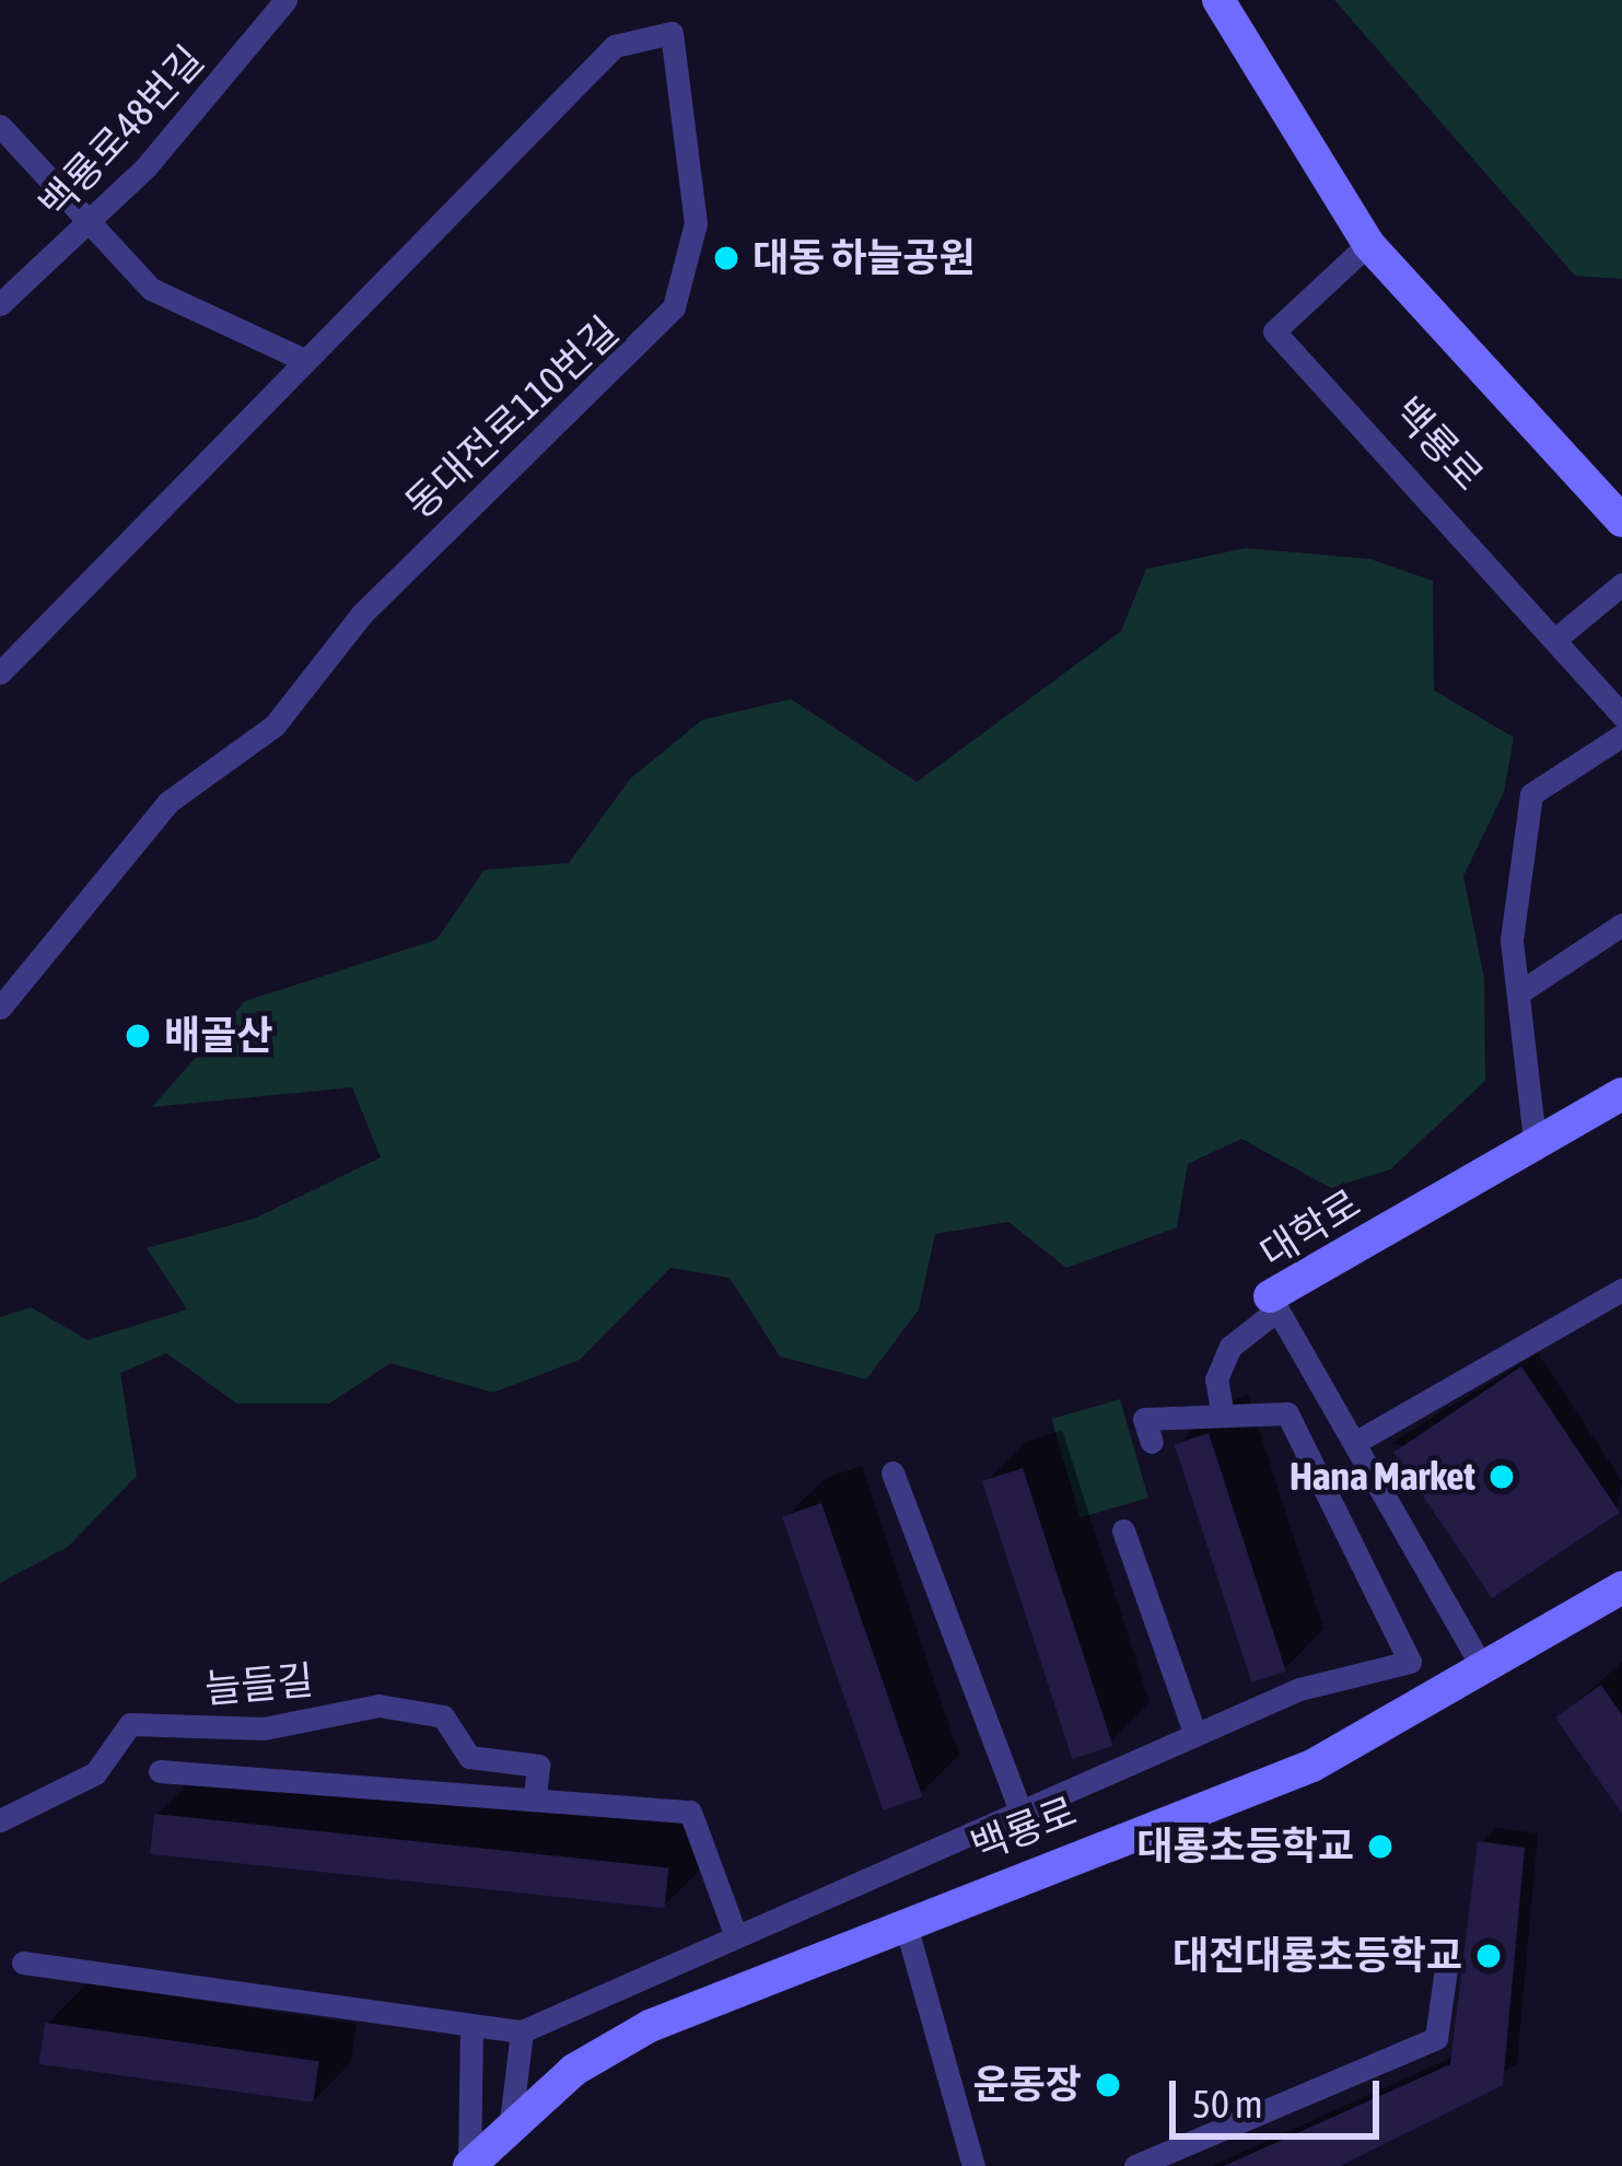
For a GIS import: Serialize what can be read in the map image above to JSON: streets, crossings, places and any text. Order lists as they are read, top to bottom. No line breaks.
{"streets":{"main road":["백룡로","대학로"],"street":["백룡로48번길","동대전로110번길","늘들길"]},"crossings":[["백룡로","대학로"]],"places":["대동 하늘공원","배골산","Hana Market","대룡초등학교","대전대룡초등학교","운동장"],"scale_bar":"50 m"}
